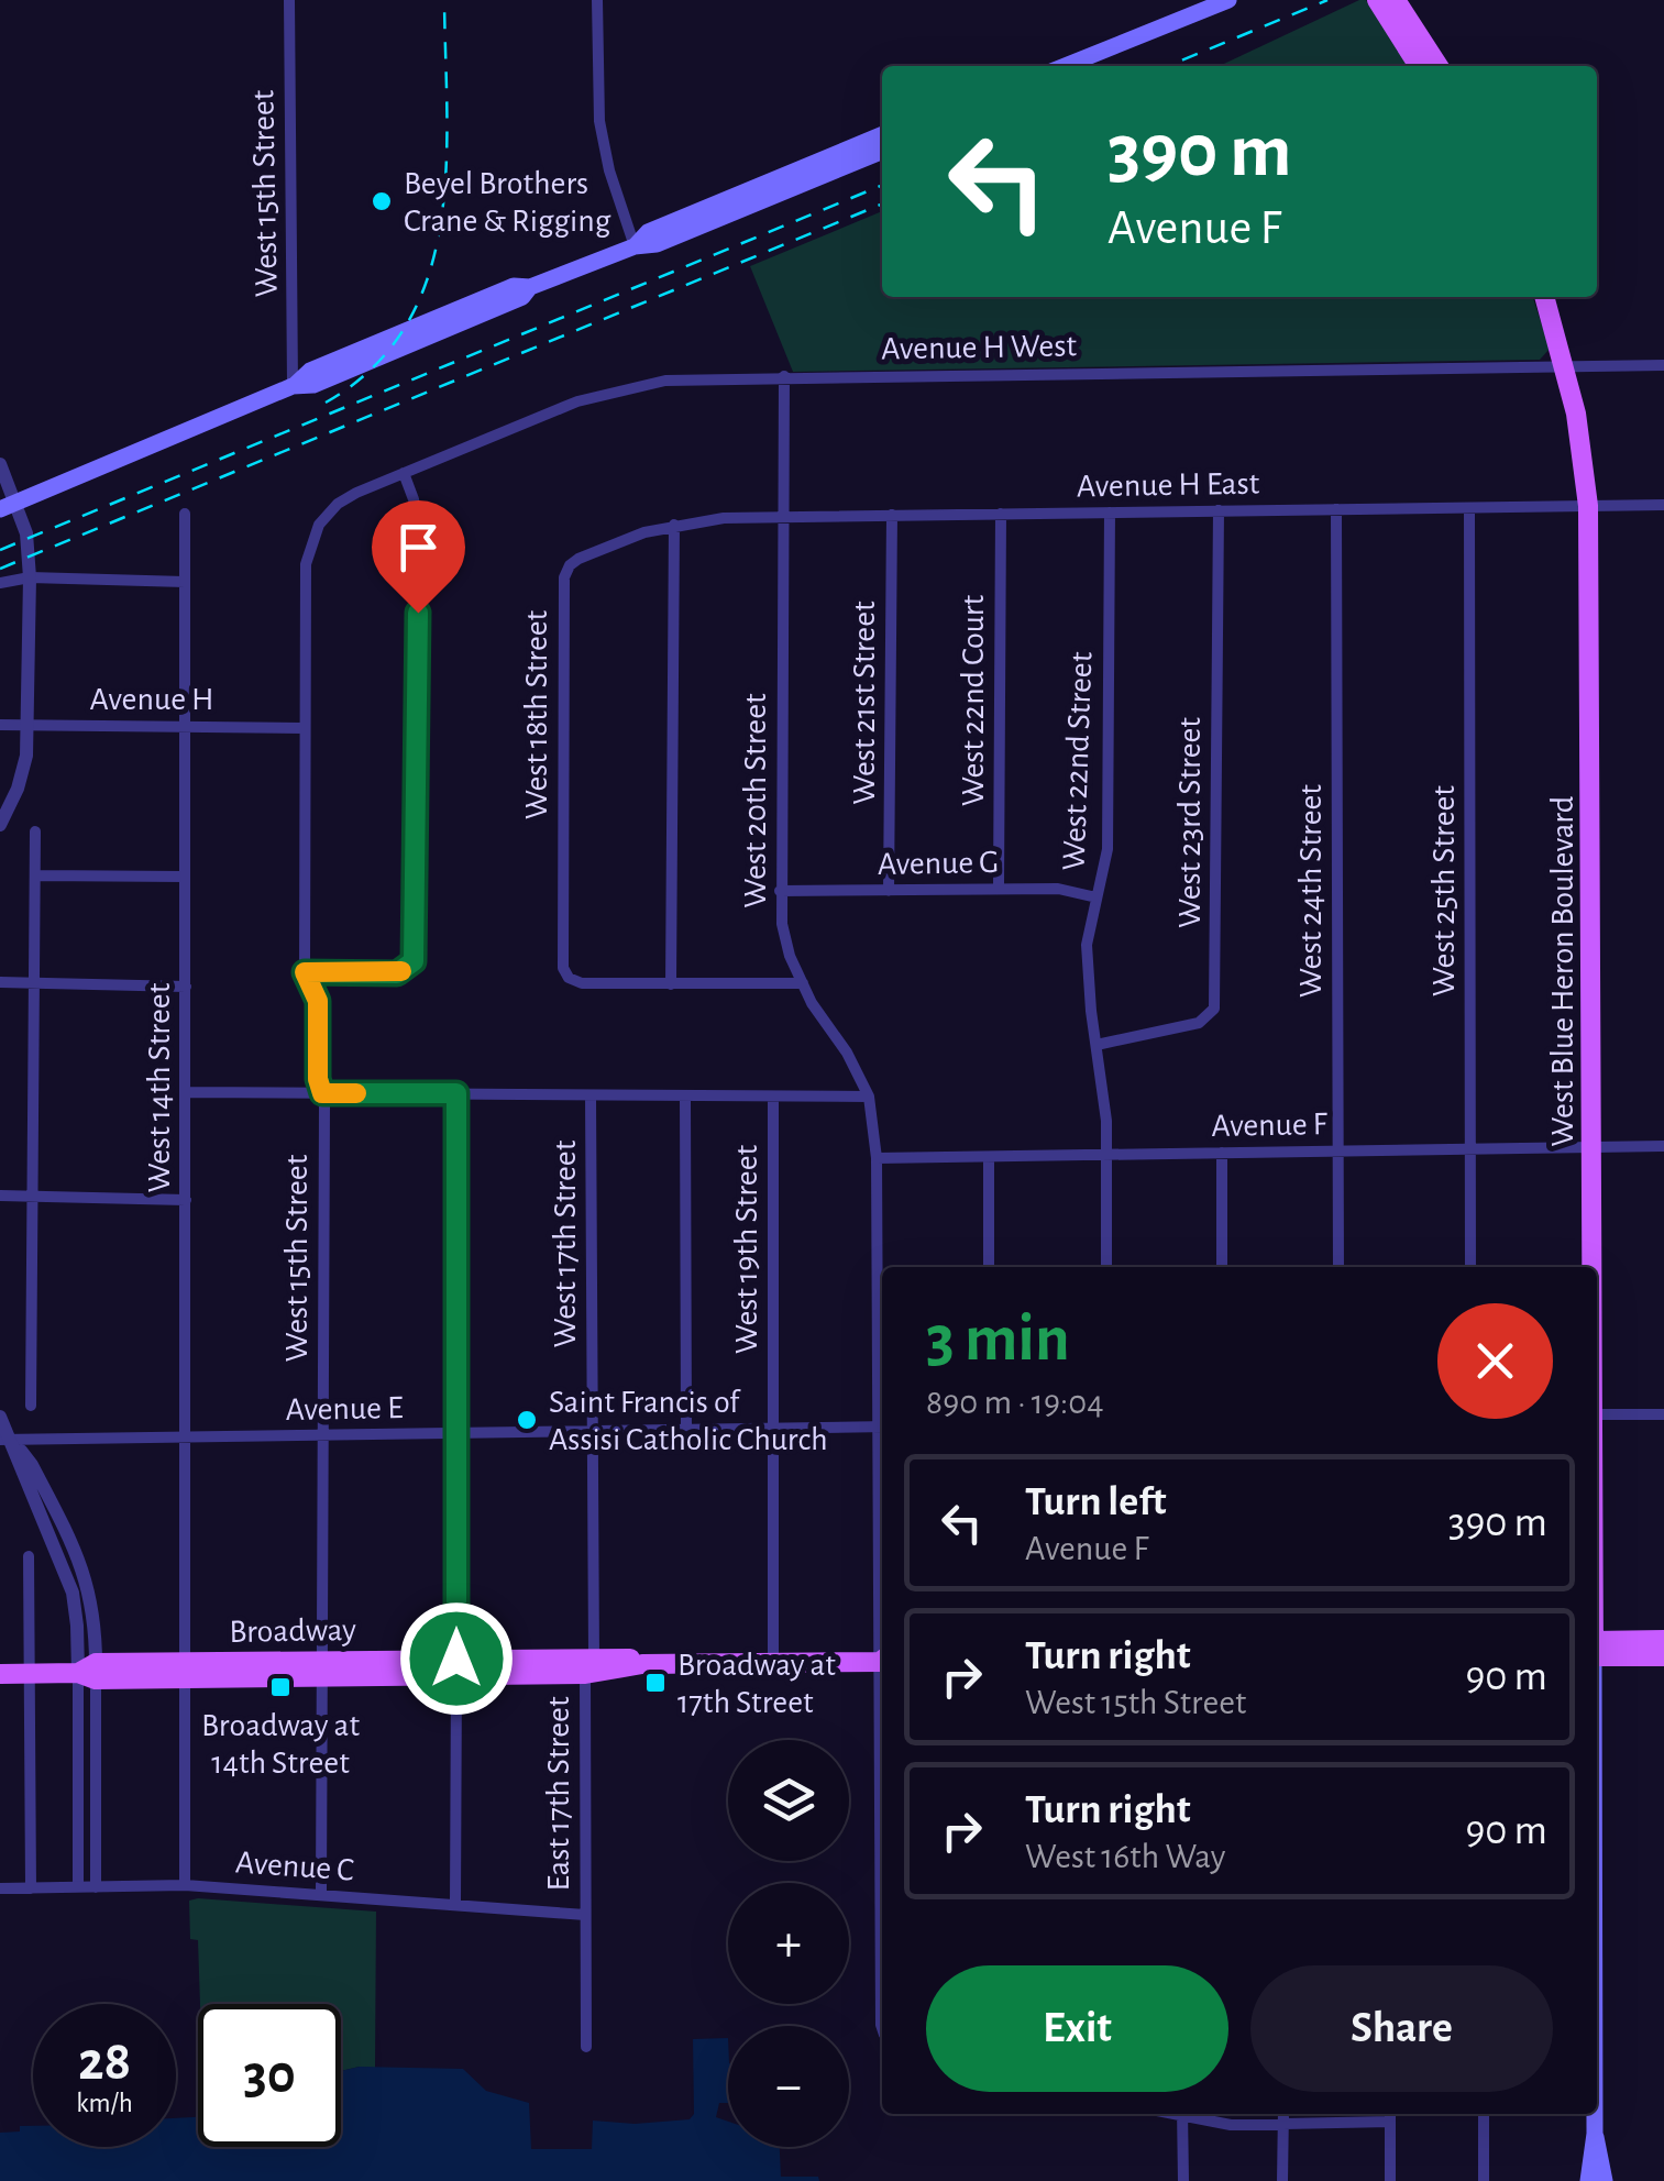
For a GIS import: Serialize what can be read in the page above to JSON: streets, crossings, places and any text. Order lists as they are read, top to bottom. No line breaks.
{"streets":{"main road":["West Blue Heron Boulevard","Broadway"],"street":["West 15th Street","Avenue H West","Avenue H East","Avenue H","West 22nd Court","West 21st Street","West 18th Street","West 22nd Street","West 20th Street","West 23rd Street","Avenue G","West 24th Street","West 25th Street","West 14th Street","Avenue F","West 17th Street","West 19th Street","Avenue E","East 17th Street","Avenue C"]},"crossings":[["West 15th Street","Avenue H West"],["West 15th Street","Avenue H"],["West 15th Street","Avenue E"],["West 15th Street","Broadway"],["West 15th Street","Avenue C"],["Avenue H West","West 20th Street"],["Avenue H West","West Blue Heron Boulevard"],["Avenue H East","West 22nd Court"],["Avenue H East","West 21st Street"],["Avenue H East","West 18th Street"],["Avenue H East","West 22nd Street"],["Avenue H East","West 20th Street"],["Avenue H East","West 23rd Street"],["Avenue H East","West 24th Street"],["Avenue H East","West 25th Street"],["Avenue H East","West Blue Heron Boulevard"],["Avenue H","West 14th Street"],["West 22nd Court","Avenue G"],["West 21st Street","Avenue G"],["West 22nd Street","West 23rd Street"],["West 22nd Street","Avenue G"],["West 22nd Street","Avenue F"],["West 20th Street","Avenue G"],["West 20th Street","Avenue F"],["West 20th Street","Avenue E"],["West 24th Street","Avenue F"],["West 25th Street","Avenue F"],["West Blue Heron Boulevard","Avenue F"],["West 14th Street","Avenue E"],["West 14th Street","Broadway"],["West 14th Street","Avenue C"],["West 17th Street","Avenue E"],["West 17th Street","Broadway"],["West 17th Street","East 17th Street"],["West 19th Street","Avenue E"],["West 19th Street","Broadway"],["Broadway","East 17th Street"],["East 17th Street","Avenue C"]],"places":{"other":["Beyel Brothers Crane & Rigging","Saint Francis of Assisi Catholic Church"],"transit":["Broadway at 17th Street","Broadway at 14th Street"]},"page":{"turn":["390 m","Avenue F"],"heading":["3 min","890 m · 19:04"],"list":[{"name":"Turn left","note":"Avenue F","value":"390 m"},{"name":"Turn right","note":"West 15th Street","value":"90 m"},{"name":"Turn right","note":"West 16th Way","value":"90 m"}],"map_buttons":["+","−"],"buttons":["Exit","Share"],"speed":"28 km/h","limit":"30"}}
